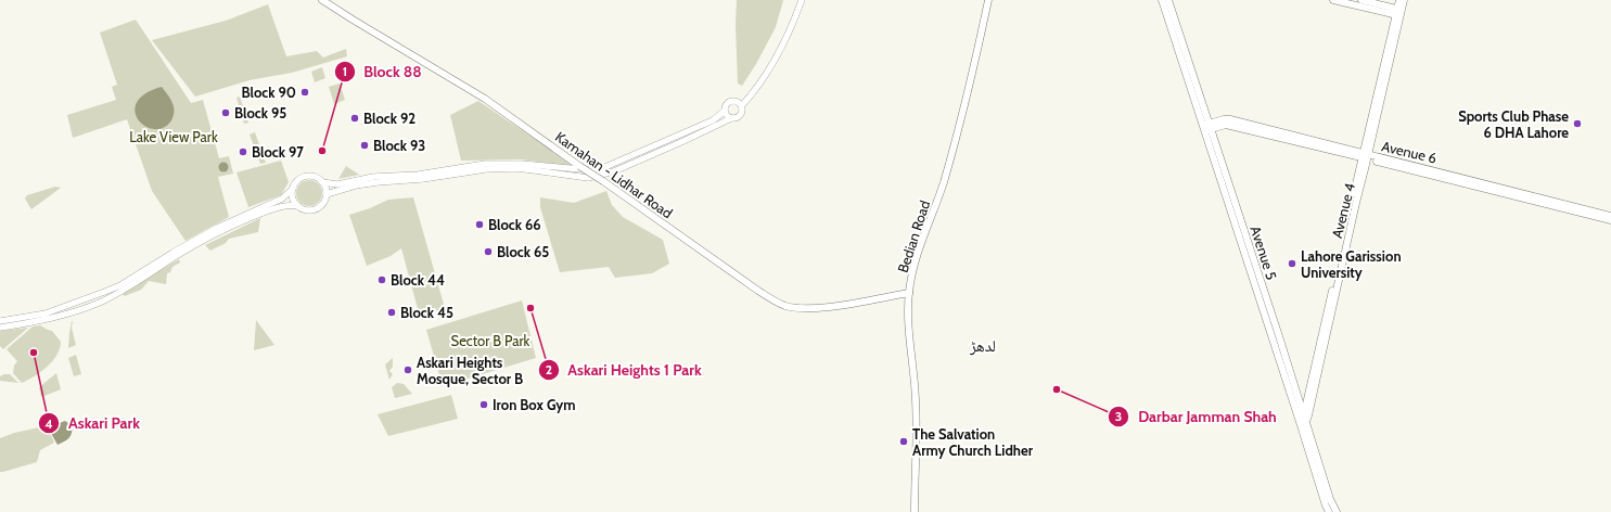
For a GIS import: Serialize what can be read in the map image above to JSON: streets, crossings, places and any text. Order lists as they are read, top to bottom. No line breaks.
{"streets":{"main road":["Avenue 6","Kamahan - Lidhar Road","Avenue 4","Bedian Road","Avenue 5"]},"crossings":[["Avenue 6","Avenue 4"],["Avenue 6","Avenue 5"],["Kamahan - Lidhar Road","Bedian Road"],["Avenue 4","Avenue 5"]],"districts":["لدھڑ"],"parks":["Lake View Park","Sector B Park"],"places":["Block 90","Block 95","Block 92","Sports Club Phase 6 DHA Lahore","Block 93","Block 88","Block 97","Block 66","Block 65","Lahore Garission University","Block 44","Askari Heights 1 Park","Block 45","Askari Park","Askari Heights Mosque, Sector B","Darbar Jamman Shah","Iron Box Gym","The Salvation Army Church Lidher"]}
